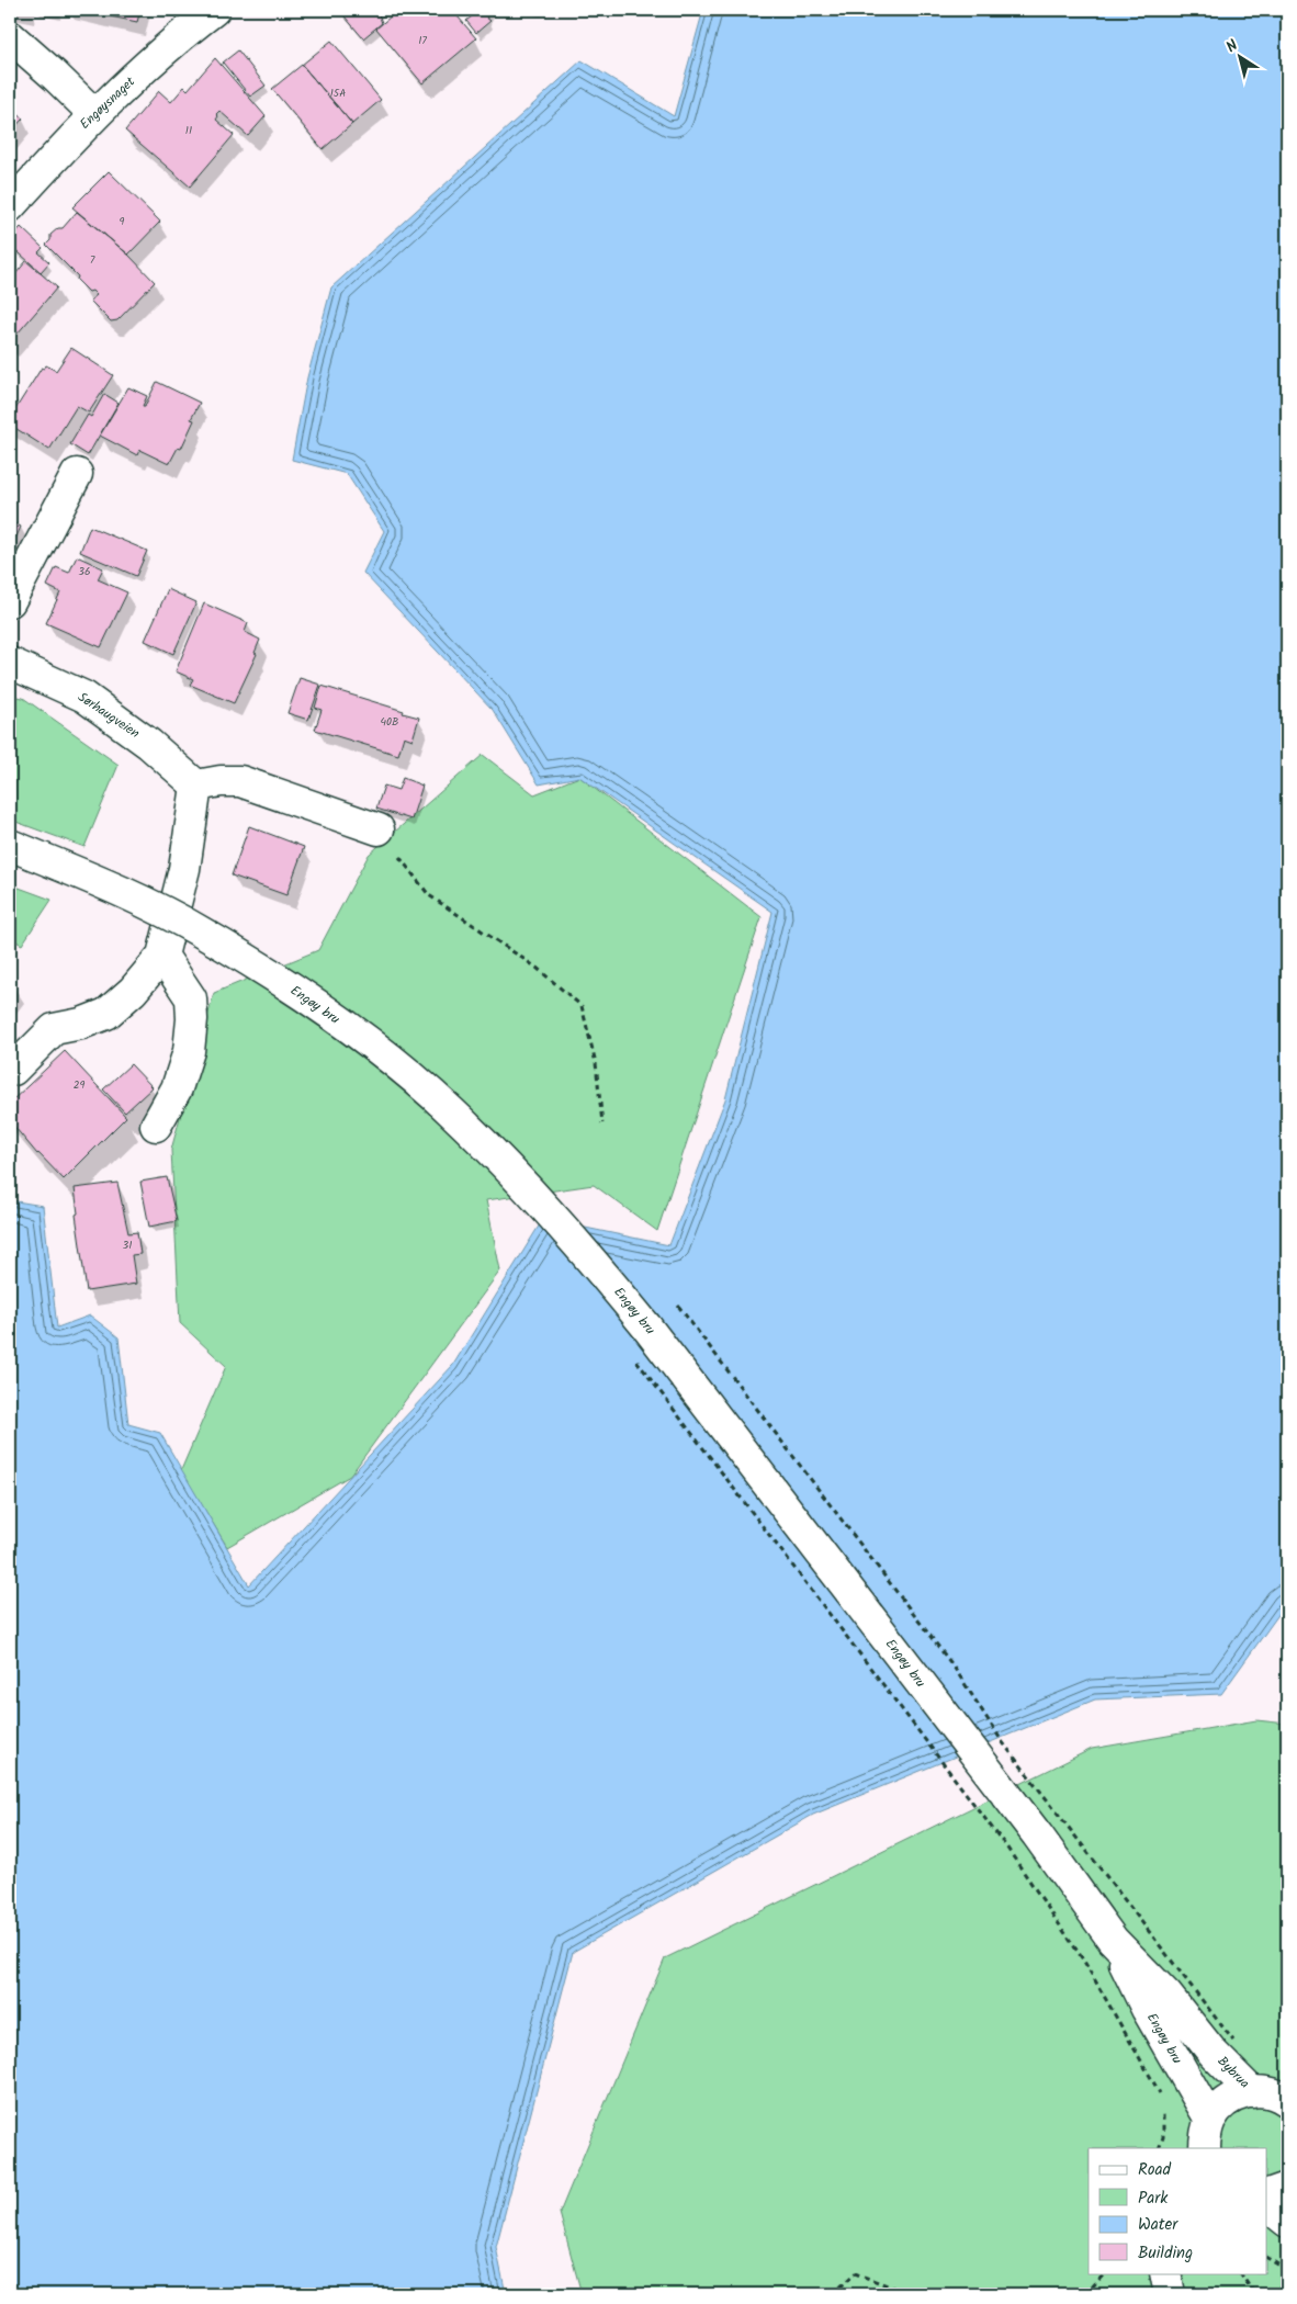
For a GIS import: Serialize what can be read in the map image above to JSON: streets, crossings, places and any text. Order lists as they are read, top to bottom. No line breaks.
{"streets":{"main road":["Engøysnaget","Sørhaugveien","Engøy bru","Bybrua"]},"crossings":[["Engøy bru","Bybrua"]],"house_numbers":["17","15A","11","9","7","36","40B","29","31"],"legend":["Road","Park","Water","Building"],"north":"top left"}
